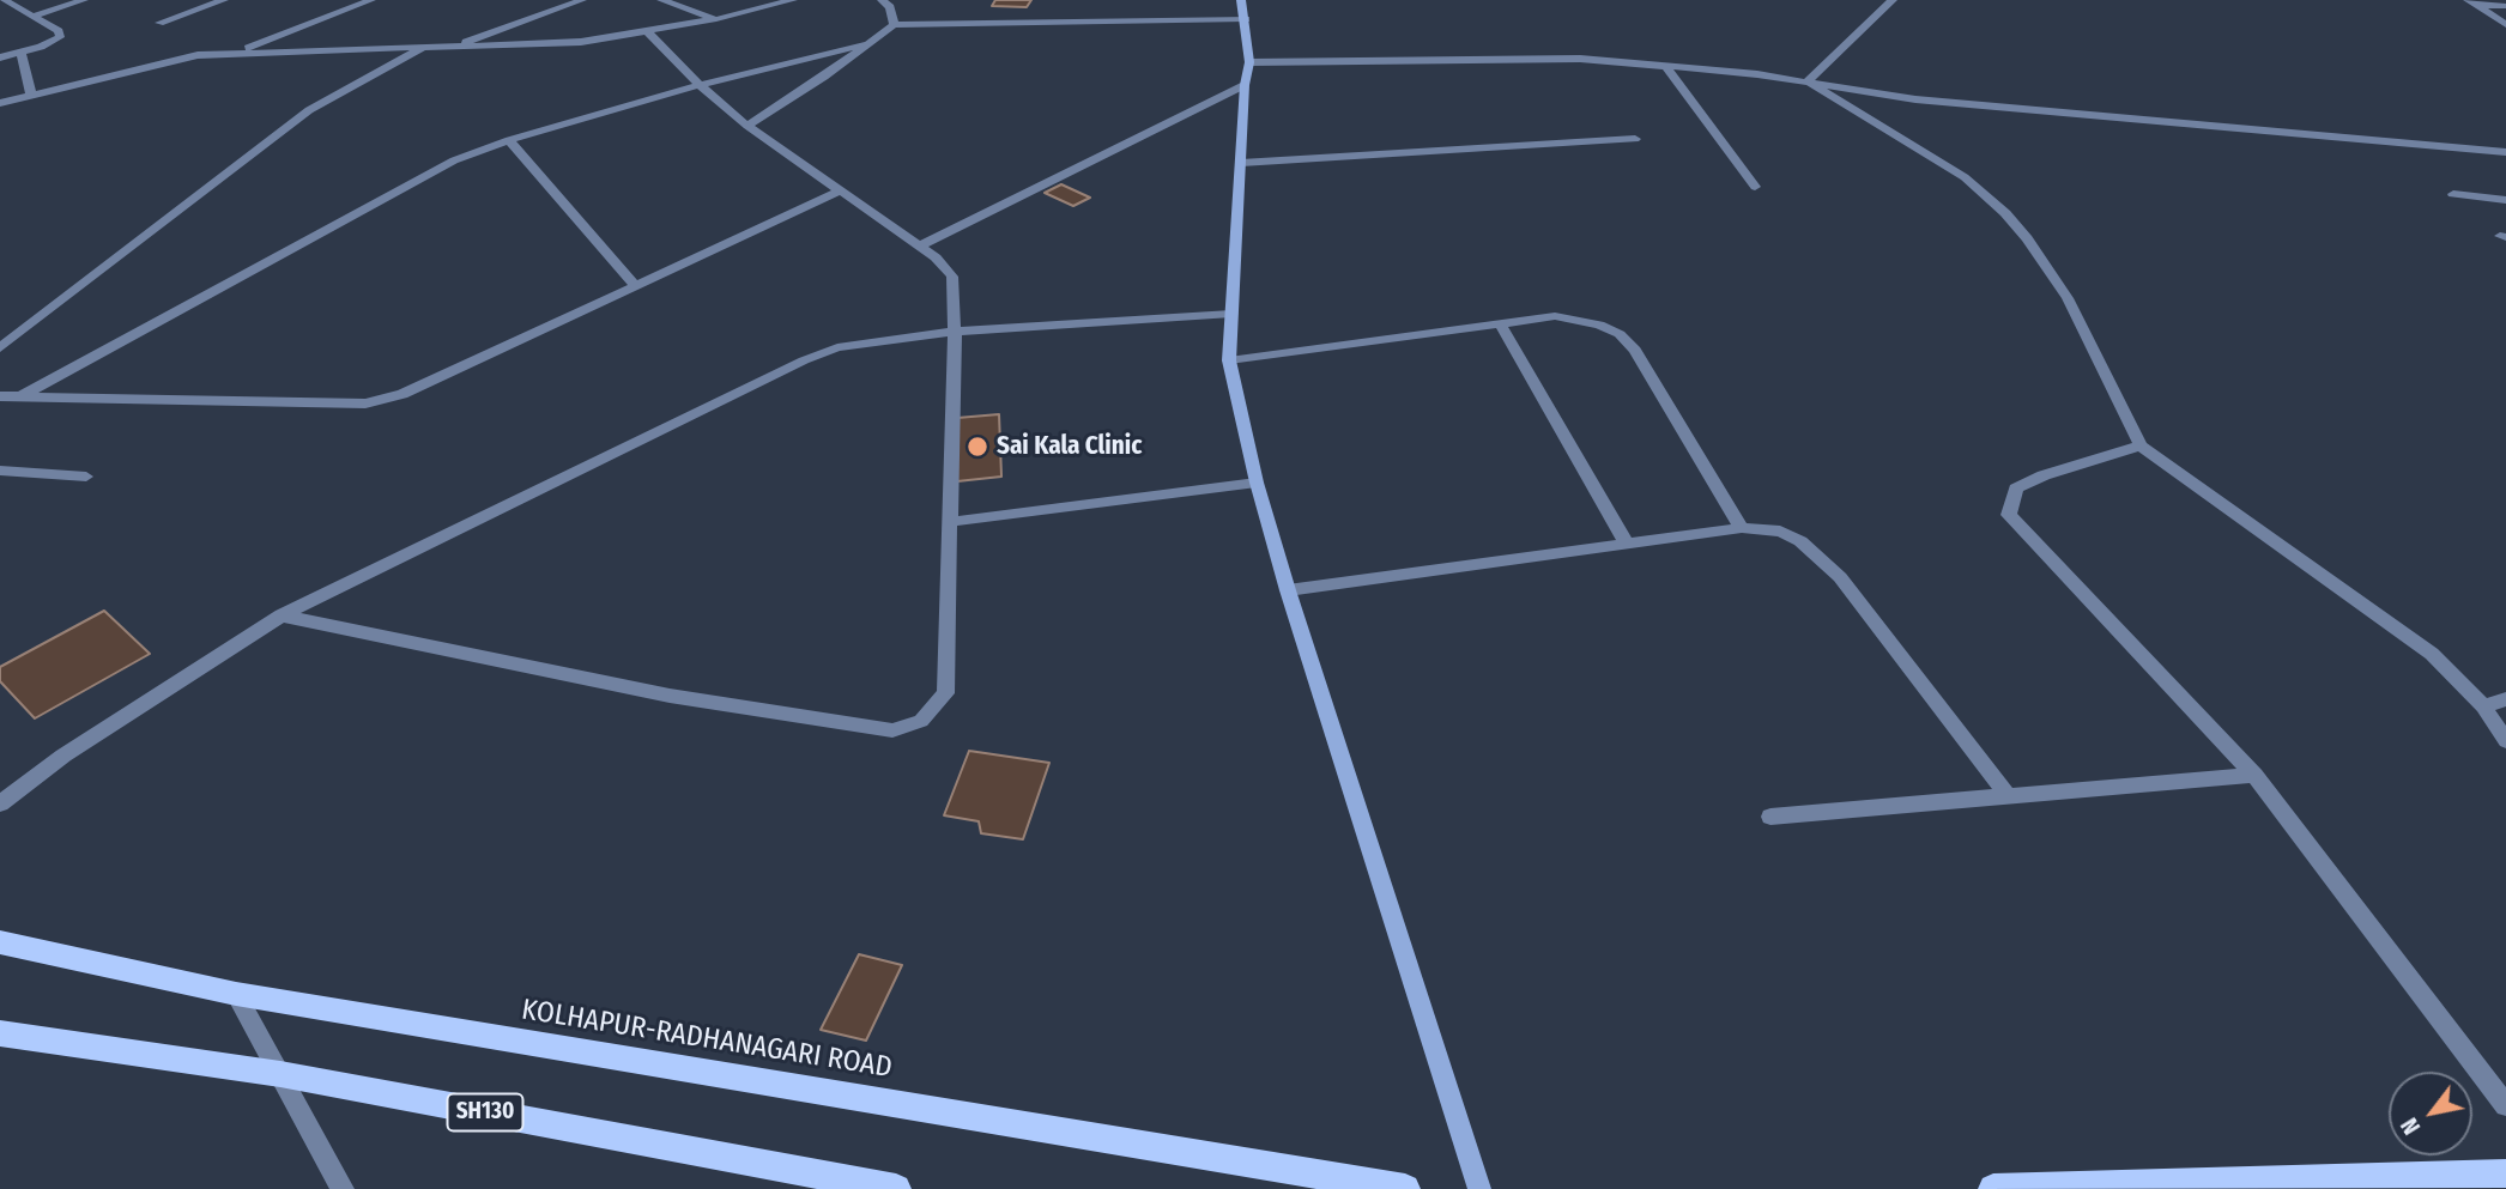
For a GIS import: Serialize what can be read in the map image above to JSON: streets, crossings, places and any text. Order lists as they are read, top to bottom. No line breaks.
{"streets":{"main road":["KOLHAPUR-RADHANAGARI ROAD","SH130"]},"places":["Sai Kala Clinic"],"north":"bottom left"}
